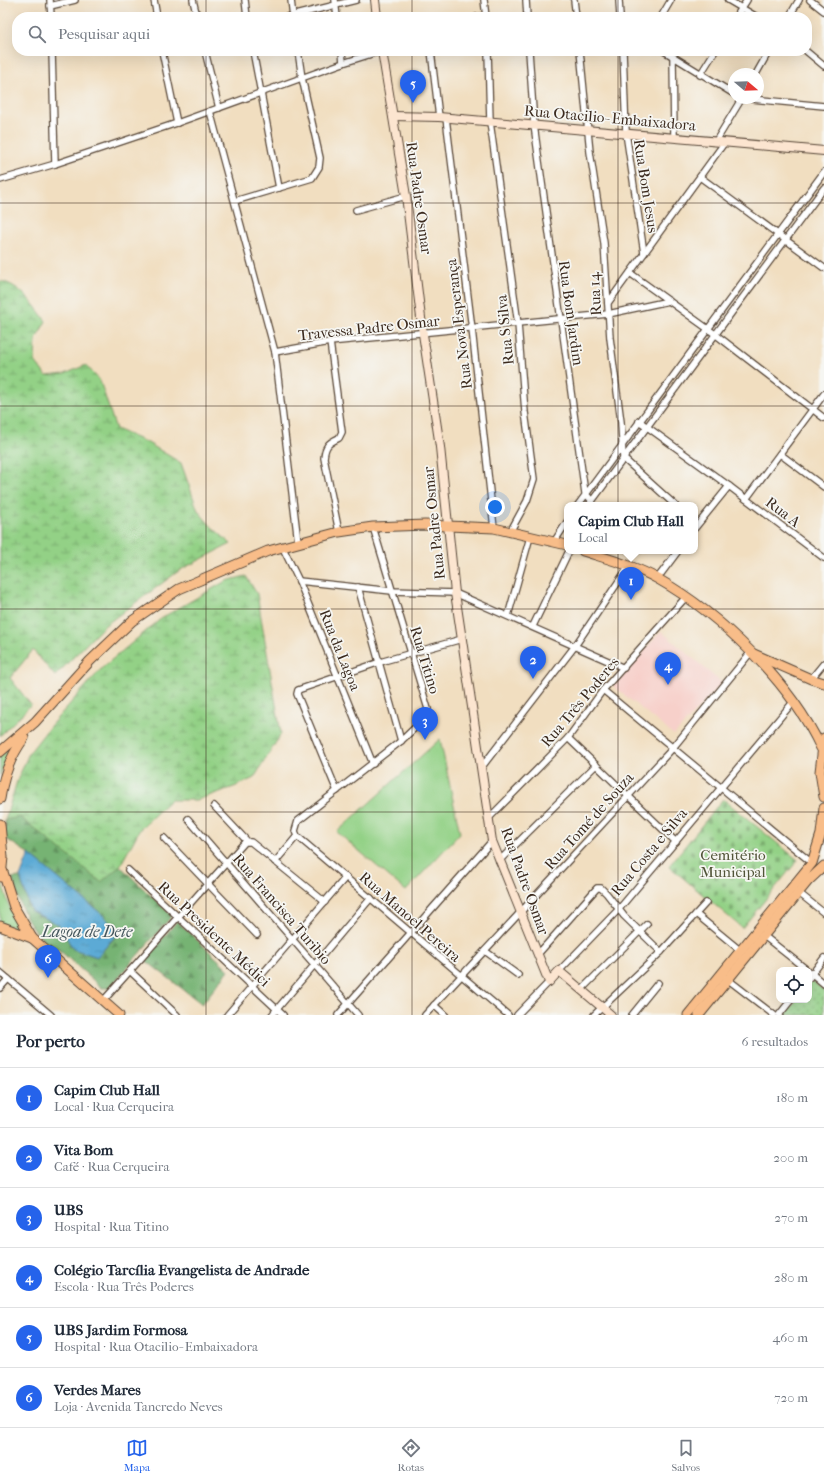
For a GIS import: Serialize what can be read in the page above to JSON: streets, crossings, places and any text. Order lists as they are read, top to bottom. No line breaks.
{"streets":{"street":["Rua Otacilio- Embaixadora","Rua Bom Jesus","Rua Padre Osmar","Rua 14","Rua Bom Jardim","Rua Nova Esperança","Travessa Padre Osmar","Rua S Silva","Rua A","Rua da Lagoa","Rua Titino","Rua Três Poderes","Rua Tomé de Souza","Rua Costa e Silva","Rua Francisca Turibio","Rua Manoel Pereira","Rua Presidente Médici"]},"crossings":[["Rua Otacilio- Embaixadora","Rua Bom Jesus"],["Rua Otacilio- Embaixadora","Rua Padre Osmar"],["Rua Otacilio- Embaixadora","Rua 14"],["Rua Otacilio- Embaixadora","Rua Bom Jardim"],["Rua Otacilio- Embaixadora","Rua Nova Esperança"],["Rua Otacilio- Embaixadora","Rua S Silva"],["Rua Padre Osmar","Travessa Padre Osmar"],["Rua Padre Osmar","Rua Três Poderes"],["Rua Padre Osmar","Rua Tomé de Souza"],["Rua Padre Osmar","Rua Costa e Silva"],["Rua 14","Travessa Padre Osmar"],["Rua Bom Jardim","Travessa Padre Osmar"],["Rua Nova Esperança","Travessa Padre Osmar"],["Travessa Padre Osmar","Rua S Silva"],["Rua da Lagoa","Rua Titino"],["Rua Titino","Rua Manoel Pereira"],["Rua Tomé de Souza","Rua Manoel Pereira"]],"water":["Lagoa de Dete"],"parks":["Cemitério Municipal"],"north":"right","page":{"search":"Pesquisar aqui","pins":["5","1","2","4","3","6"],"popup":["Capim Club Hall","Local"],"heading":["Por perto","6 resultados"],"list":[{"mark":"1","name":"Capim Club Hall","note":"Local · Rua Cerqueira","value":"180 m"},{"mark":"2","name":"Vita Bom","note":"Café · Rua Cerqueira","value":"200 m"},{"mark":"3","name":"UBS","note":"Hospital · Rua Titino","value":"270 m"},{"mark":"4","name":"Colégio Tarcília Evangelista de Andrade","note":"Escola · Rua Três Poderes","value":"280 m"},{"mark":"5","name":"UBS Jardim Formosa","note":"Hospital · Rua Otacilio- Embaixadora","value":"460 m"},{"mark":"6","name":"Verdes Mares","note":"Loja · Avenida Tancredo Neves","value":"720 m"}],"nav":["Mapa","Rotas","Salvos"]}}
